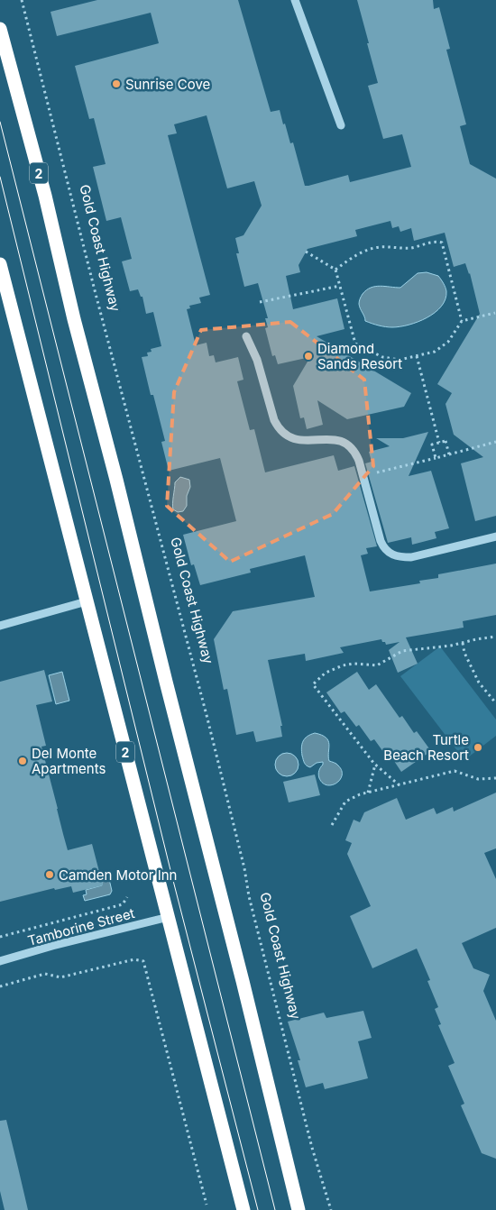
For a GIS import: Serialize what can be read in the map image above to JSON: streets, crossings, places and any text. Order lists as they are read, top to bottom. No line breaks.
{"streets":{"highway":["2"],"street":["Tamborine Street"],"path":["Gold Coast Highway"]},"crossings":[["2","Tamborine Street"]],"places":["Sunrise Cove","Diamond Sands Resort","Turtle Beach Resort","Del Monte Apartments","Camden Motor Inn"]}
